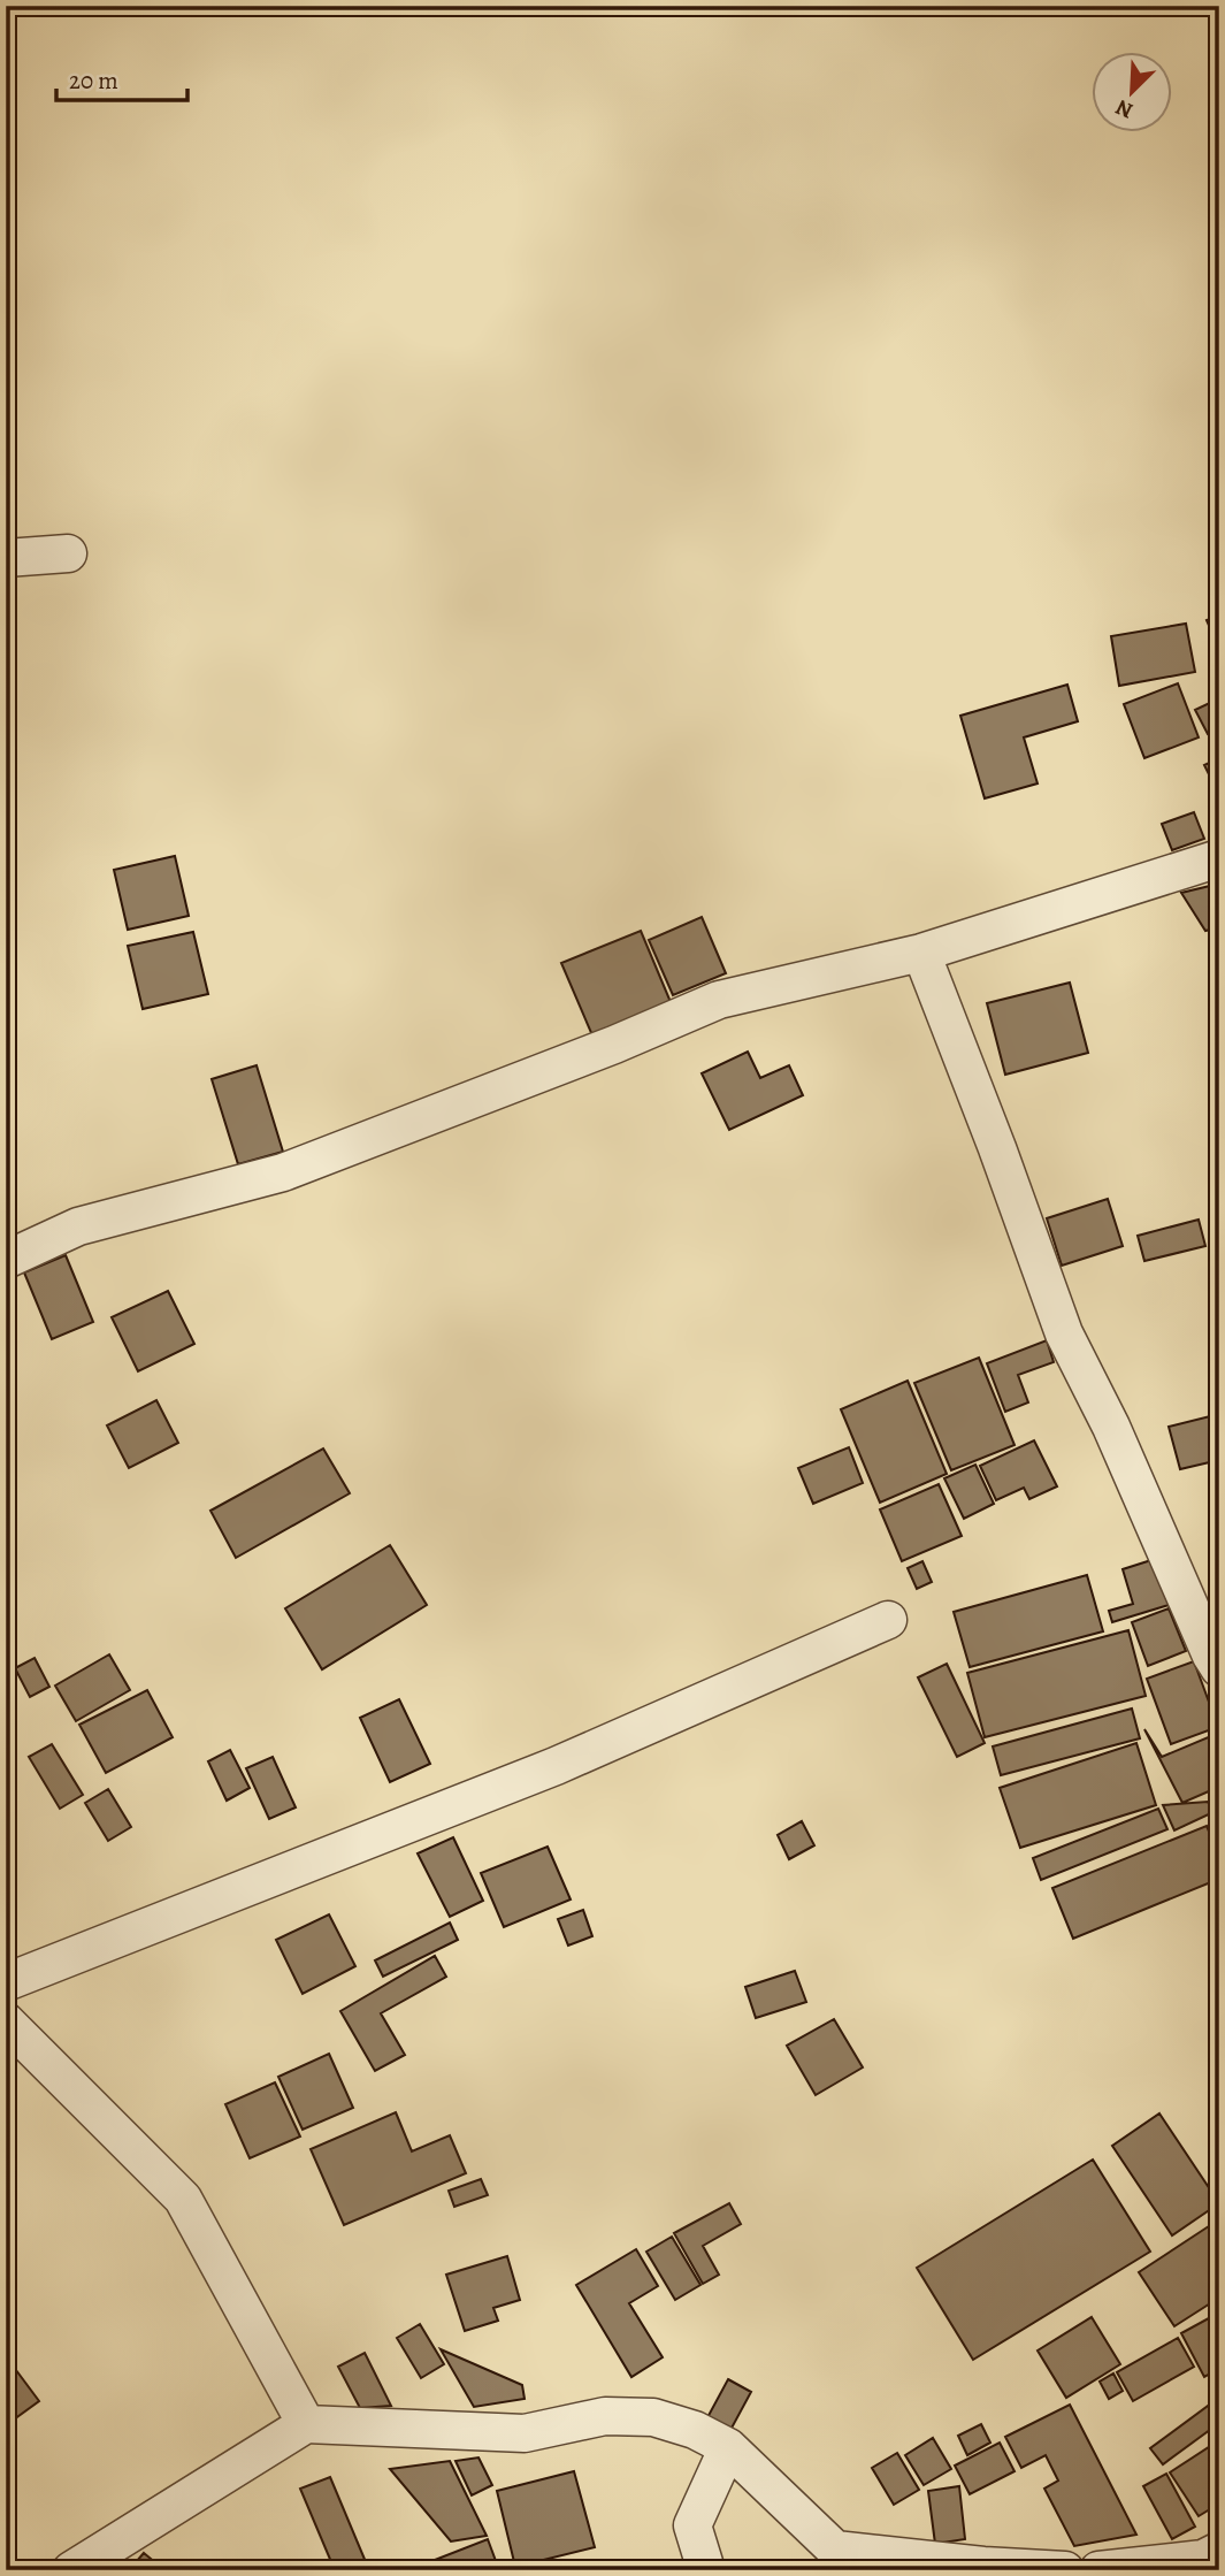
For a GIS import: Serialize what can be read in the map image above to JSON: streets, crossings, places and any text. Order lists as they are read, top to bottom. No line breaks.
{"scale_bar":"20 m","north":"bottom left"}
